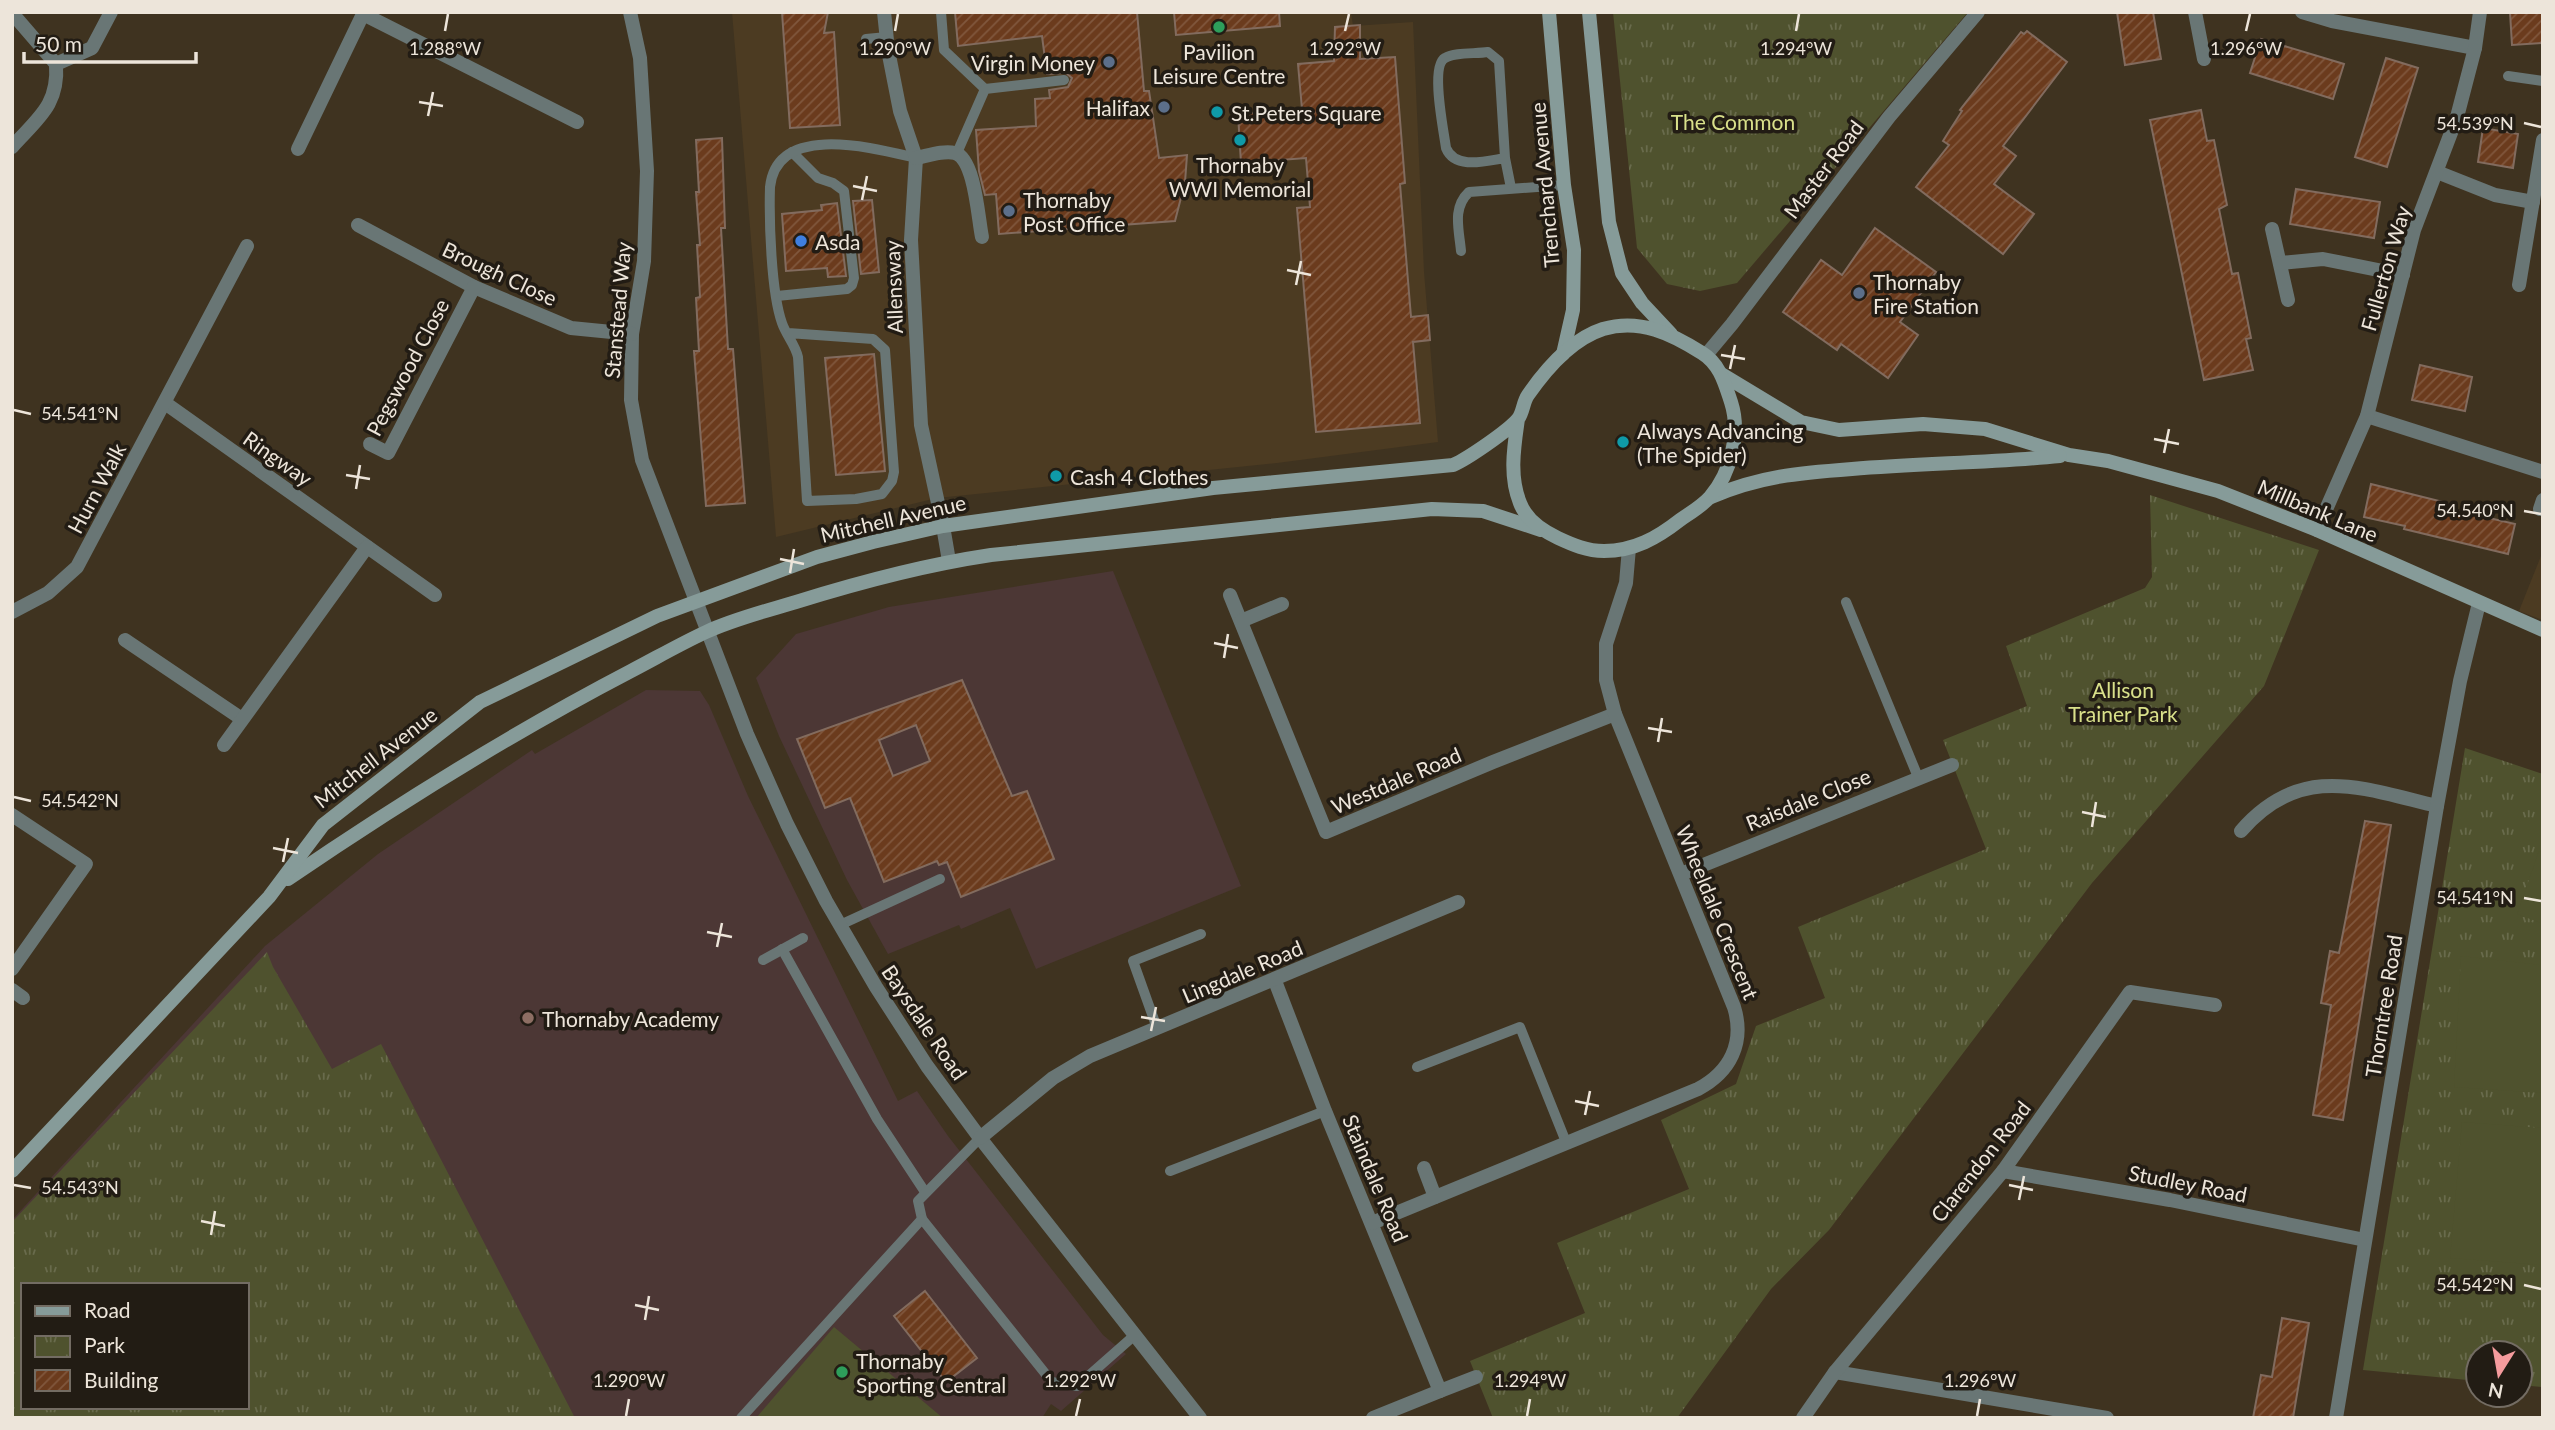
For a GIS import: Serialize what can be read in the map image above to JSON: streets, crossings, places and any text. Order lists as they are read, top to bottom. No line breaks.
{"streets":{"street":["Master Road","Trenchard Avenue","Fullerton Way","Brough Close","Allensway","Stanstead Way","Pegswood Close","Ringway","Hurn Walk","Millbank Lane","Mitchell Avenue","Westdale Road","Raisdale Close","Wheeldale Crescent","Lingdale Road","Thorntree Road","Baysdale Road","Clarendon Road","Staindale Road","Studley Road"]},"crossings":[["Master Road","Trenchard Avenue"],["Master Road","Millbank Lane"],["Master Road","Mitchell Avenue"],["Master Road","Wheeldale Crescent"],["Trenchard Avenue","Millbank Lane"],["Trenchard Avenue","Mitchell Avenue"],["Trenchard Avenue","Wheeldale Crescent"],["Fullerton Way","Millbank Lane"],["Brough Close","Stanstead Way"],["Brough Close","Pegswood Close"],["Allensway","Mitchell Avenue"],["Stanstead Way","Mitchell Avenue"],["Stanstead Way","Baysdale Road"],["Ringway","Hurn Walk"],["Millbank Lane","Mitchell Avenue"],["Millbank Lane","Wheeldale Crescent"],["Millbank Lane","Thorntree Road"],["Mitchell Avenue","Wheeldale Crescent"],["Mitchell Avenue","Baysdale Road"],["Westdale Road","Wheeldale Crescent"],["Raisdale Close","Wheeldale Crescent"],["Wheeldale Crescent","Staindale Road"],["Lingdale Road","Baysdale Road"],["Lingdale Road","Staindale Road"],["Thorntree Road","Studley Road"],["Clarendon Road","Studley Road"]],"parks":["The Common","Allison Trainer Park"],"places":["Pavilion Leisure Centre","Virgin Money","Halifax","St.Peters Square","Thornaby WWI Memorial","Thornaby Post Office","Asda","Thornaby Fire Station","Always Advancing (The Spider)","Cash 4 Clothes","Thornaby Academy","Thornaby Sporting Central"],"legend":["Road","Park","Building"],"scale_bar":"50 m","north":"bottom","coordinates":["1.288°W","1.290°W","1.292°W","1.294°W","1.296°W","54.539°N","54.541°N","54.540°N","54.542°N","54.543°N"]}
